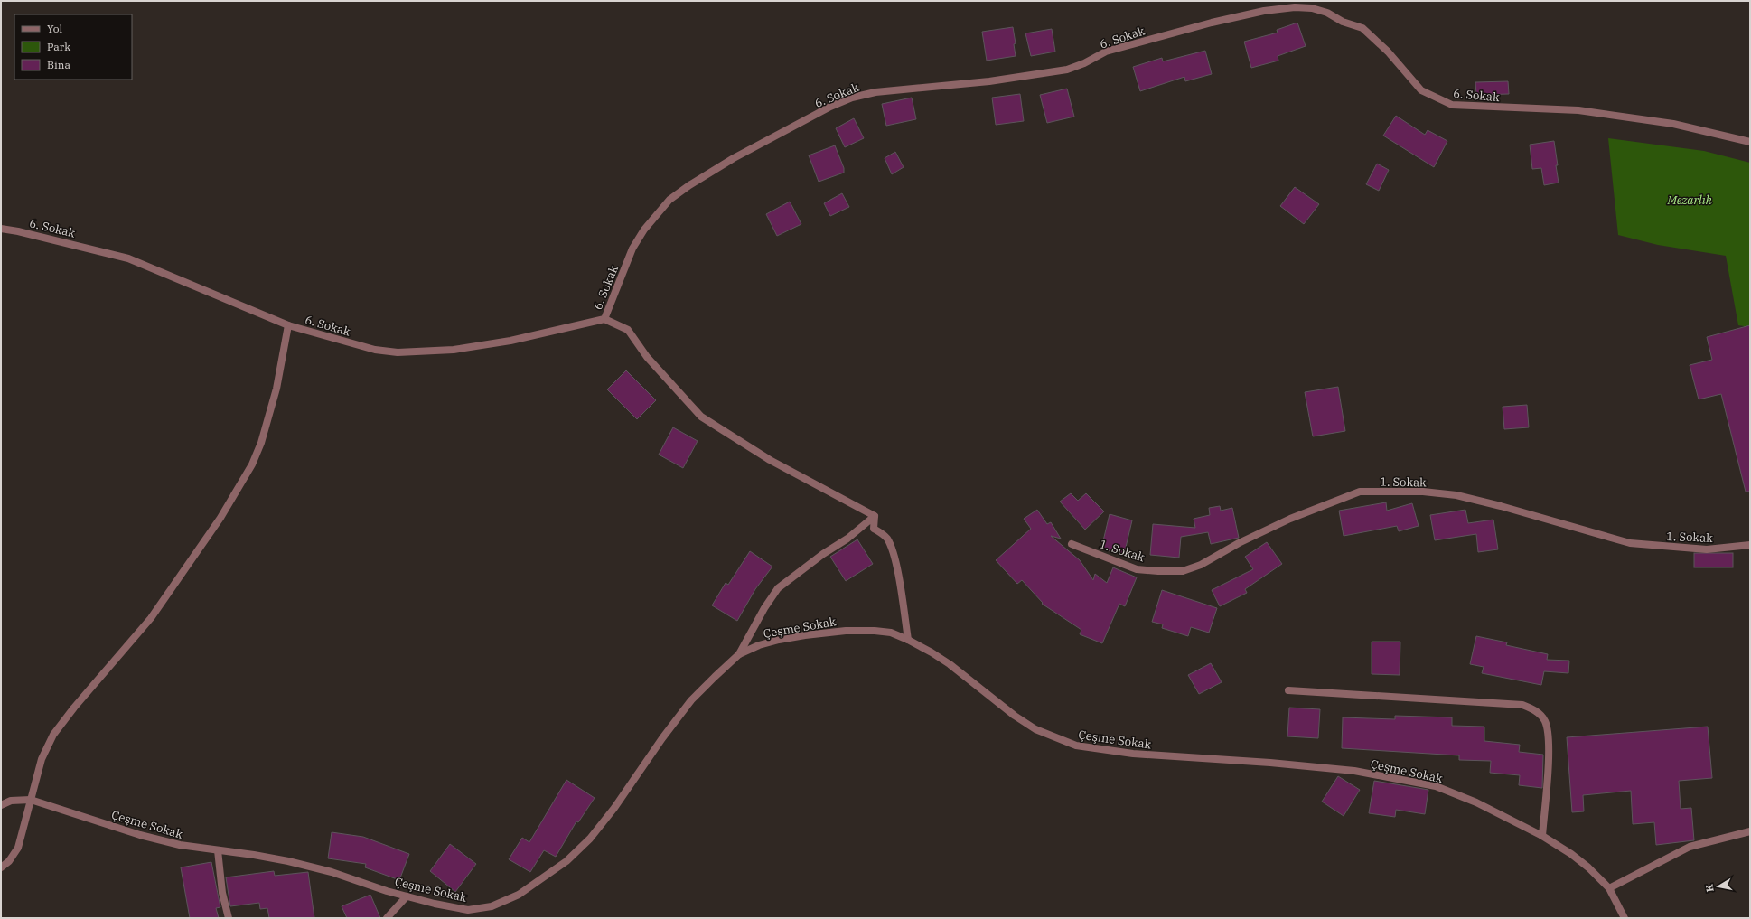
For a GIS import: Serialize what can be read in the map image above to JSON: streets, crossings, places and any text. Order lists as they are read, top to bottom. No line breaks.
{"streets":{"street":["6. Sokak","1. Sokak","Çeşme Sokak"]},"parks":["Mezarlık"],"legend":["Yol","Park","Bina"],"north":"left"}
